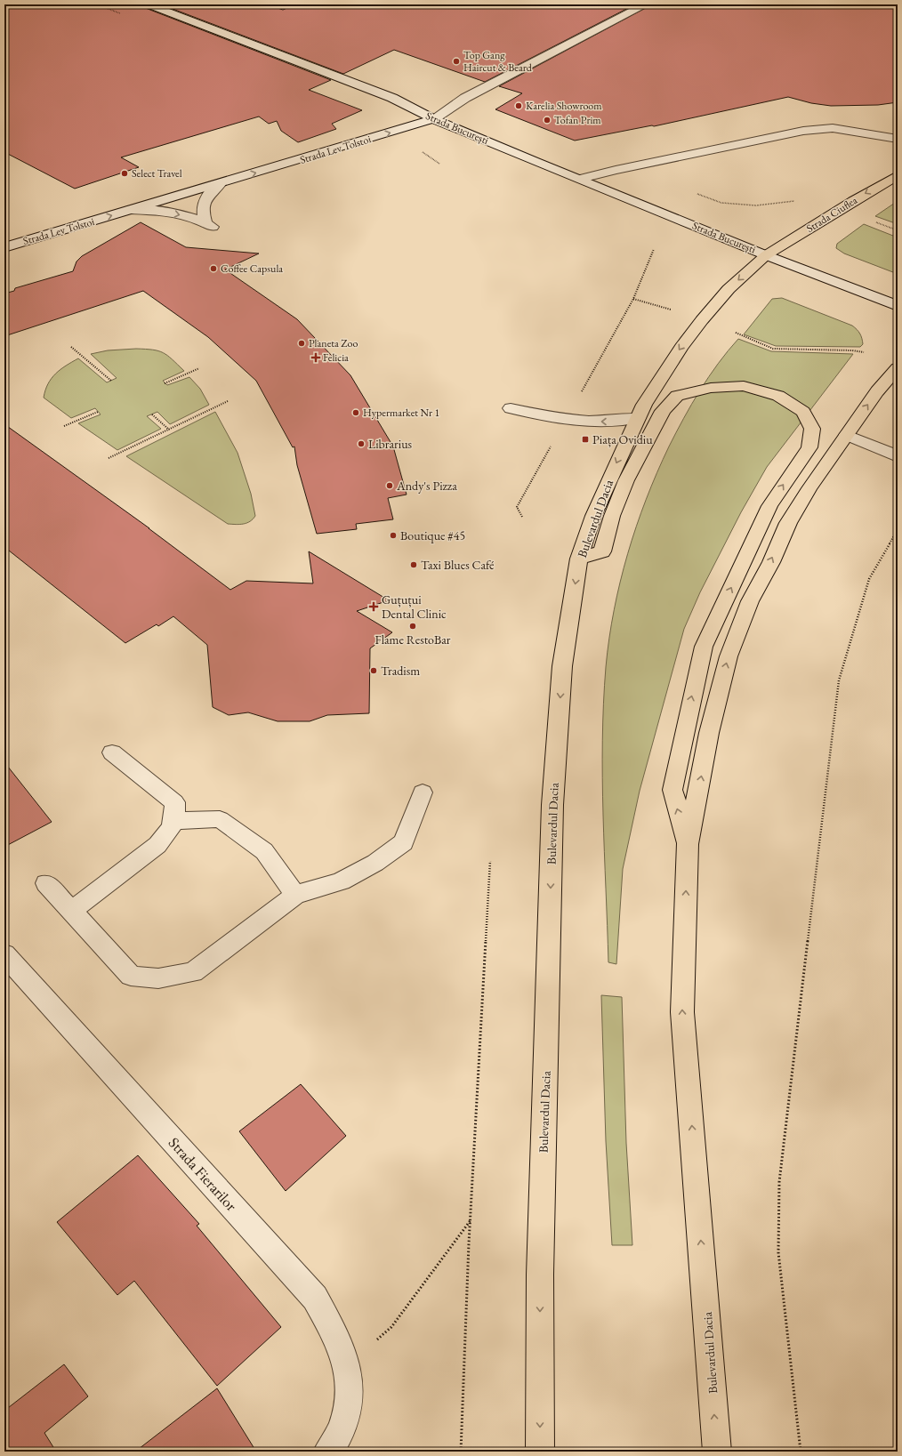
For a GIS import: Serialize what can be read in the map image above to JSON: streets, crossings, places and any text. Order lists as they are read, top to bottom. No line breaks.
{"streets":{"highway":["Strada Ciuflea","Bulevardul Dacia"],"main road":["Strada București","Strada Lev Tolstoi","Strada Fierarilor"]},"crossings":[["Strada București","Strada Lev Tolstoi"],["Strada București","Strada Ciuflea"],["Strada București","Bulevardul Dacia"],["Strada Ciuflea","Bulevardul Dacia"]],"one_way":["Strada Lev Tolstoi","Strada Ciuflea"],"places":{"other":["Top Gang Haircut & Beard","Karelia Showroom","Tofan Prim","Select Travel","Coffee Capsula","Planeta Zoo","Hypermarket Nr 1","Librarius","Andy's Pizza","Boutique #45","Taxi Blues Café","Flame RestoBar","Tradism"],"health":["Felicia","Guțuțui Dental Clinic"],"transit":["Piața Ovidiu"]}}
